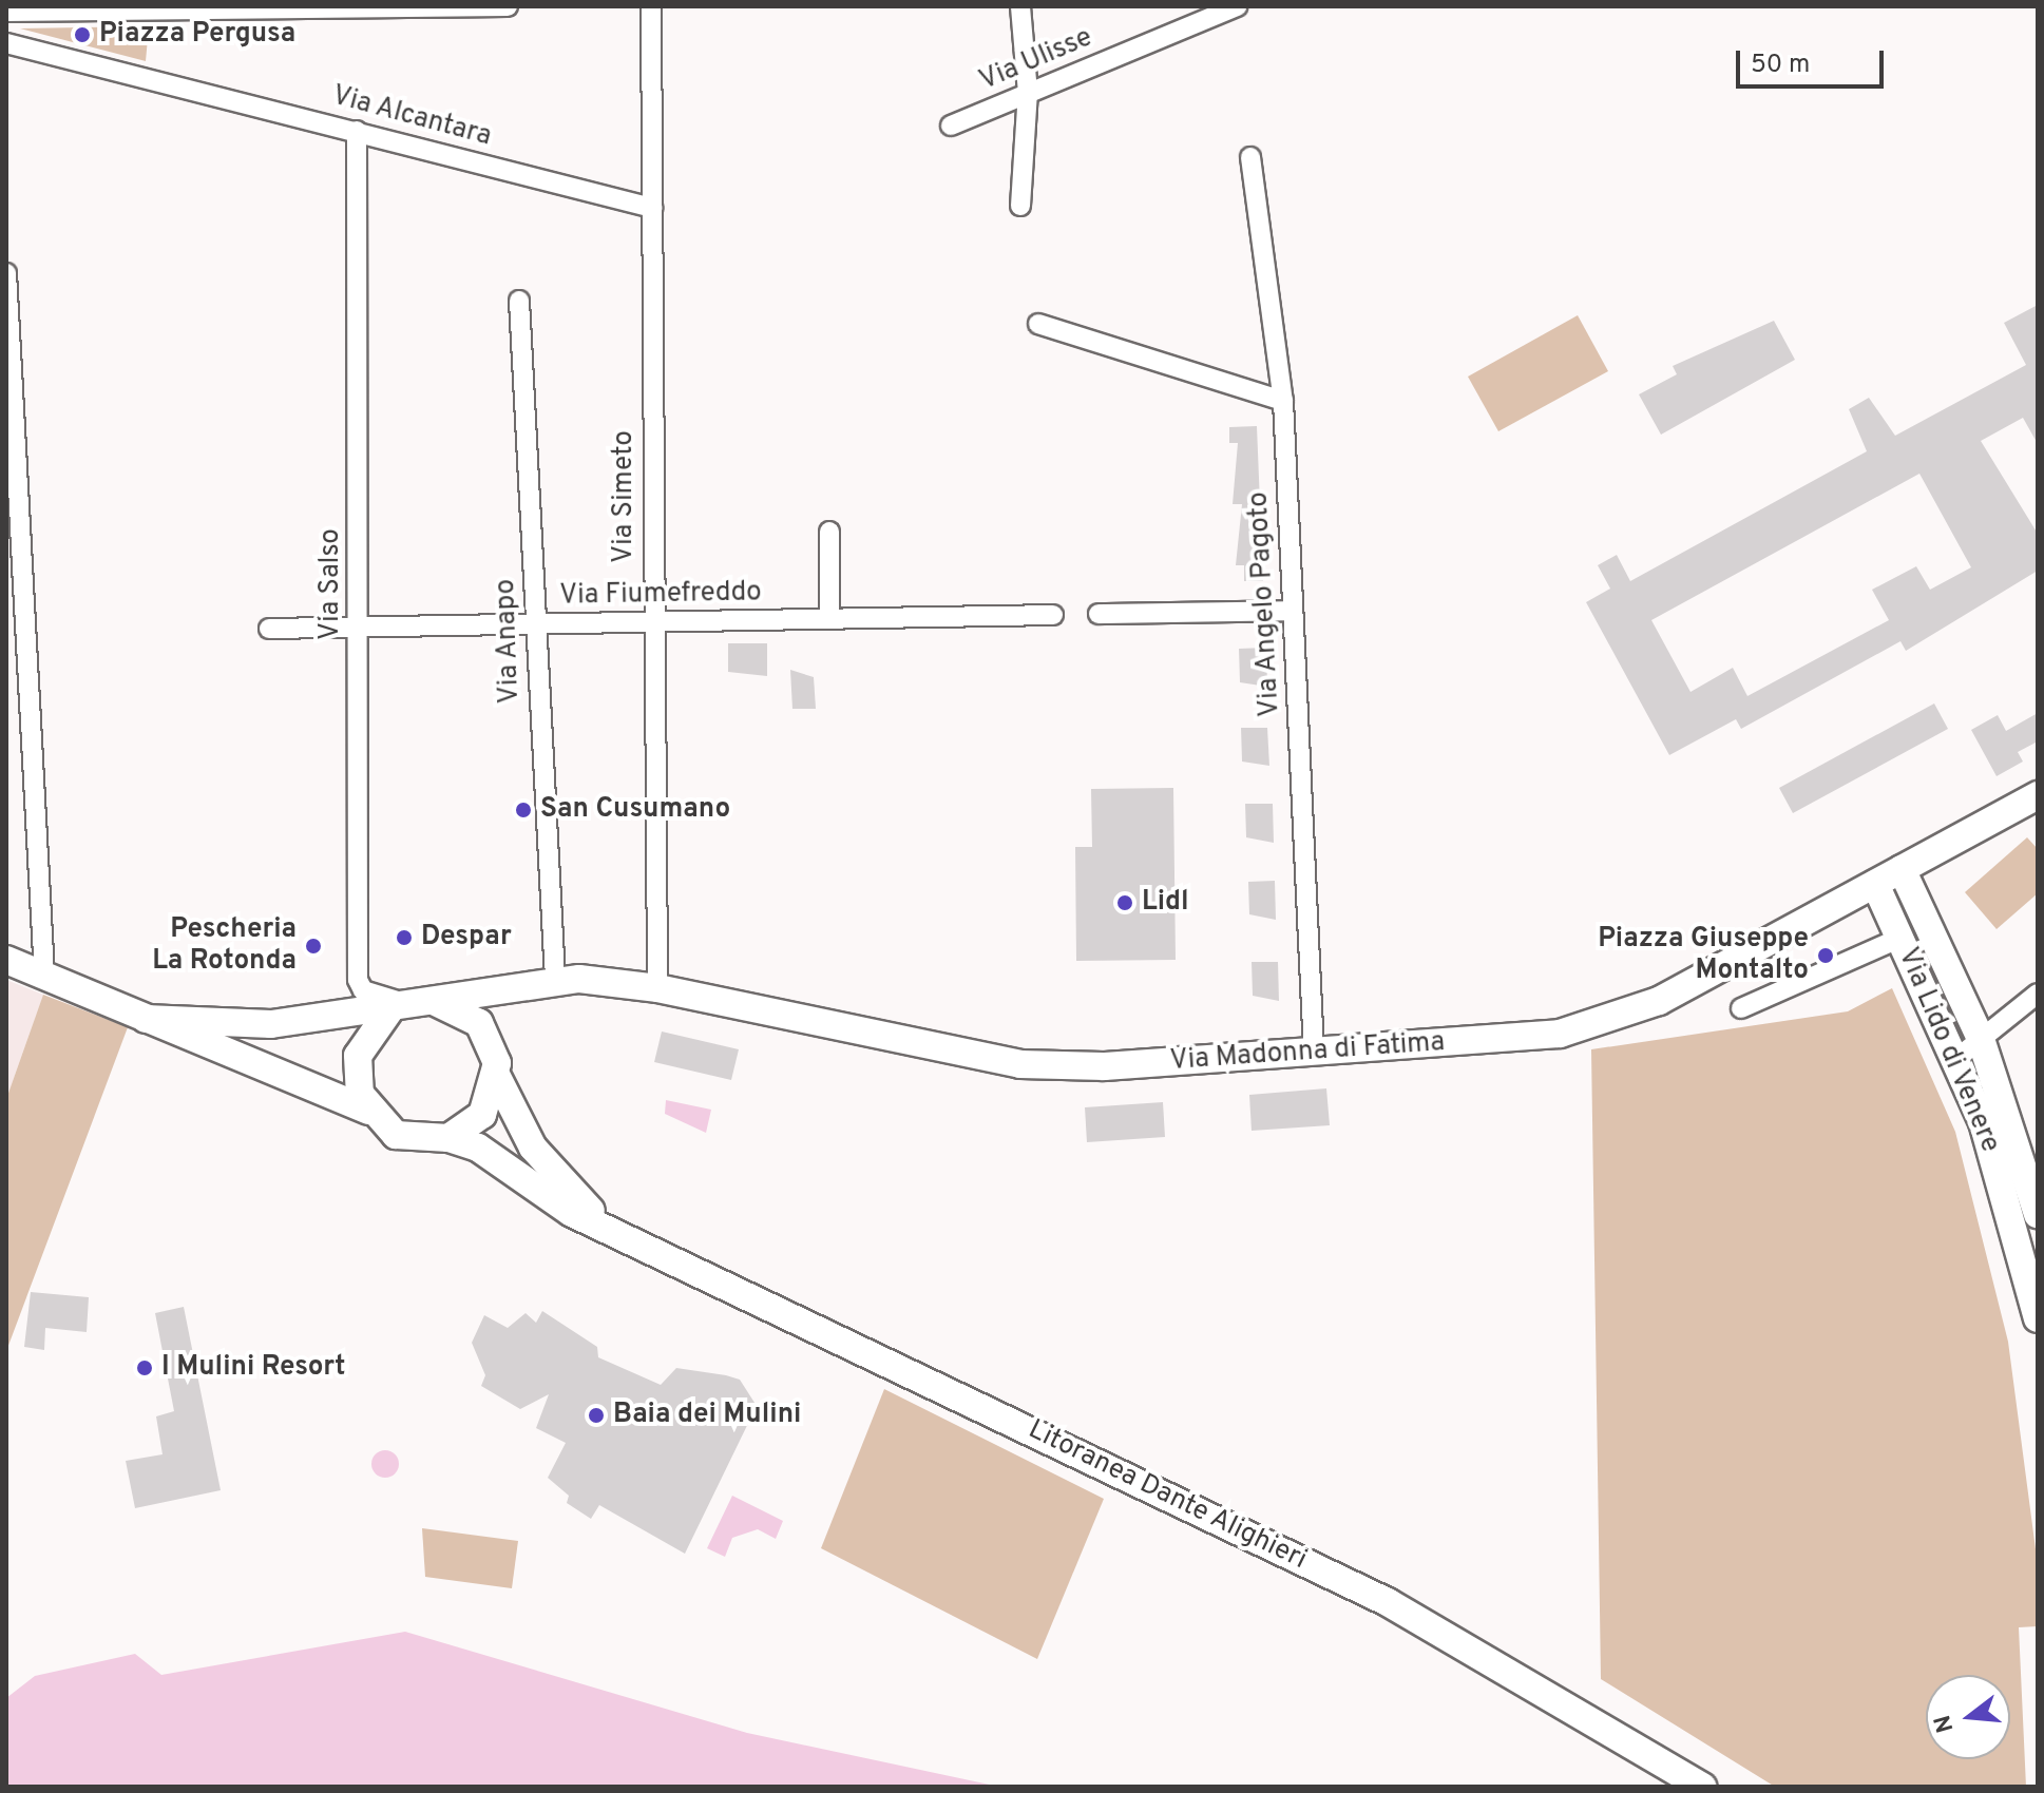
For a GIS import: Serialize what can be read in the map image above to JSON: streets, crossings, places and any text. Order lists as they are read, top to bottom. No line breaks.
{"streets":{"main road":["Via Lido di Venere","Via Madonna di Fatima","Litoranea Dante Alighieri"],"street":["Via Ulisse","Via Alcantara","Via Simeto","Via Salso","Via Fiumefreddo","Via Angelo Pagoto","Via Anapo"]},"crossings":[["Via Alcantara","Via Simeto"],["Via Alcantara","Via Salso"],["Via Simeto","Via Fiumefreddo"],["Via Simeto","Via Madonna di Fatima"],["Via Salso","Via Fiumefreddo"],["Via Salso","Via Madonna di Fatima"],["Via Fiumefreddo","Via Anapo"],["Via Angelo Pagoto","Via Madonna di Fatima"],["Via Anapo","Via Madonna di Fatima"],["Via Lido di Venere","Via Madonna di Fatima"]],"places":["Piazza Pergusa","San Cusumano","Lidl","Despar","Pescheria La Rotonda","Piazza Giuseppe Montalto","I Mulini Resort","Baia dei Mulini"],"scale_bar":"50 m","north":"left"}
